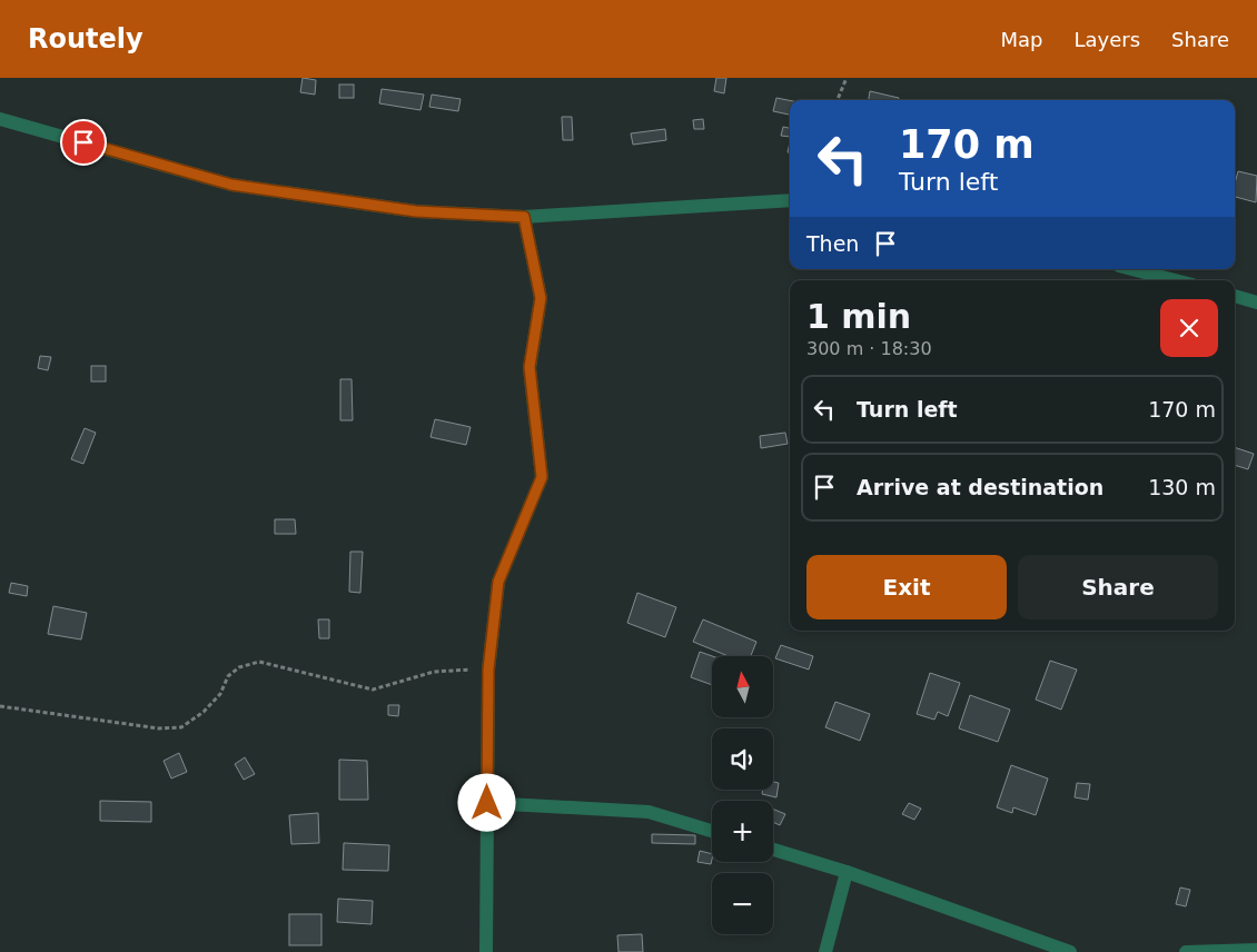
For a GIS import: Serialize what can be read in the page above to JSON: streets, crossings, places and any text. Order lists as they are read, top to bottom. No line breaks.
{"north":"top","page":{"header":"Routely","nav":["Map","Layers","Share"],"turn":["170 m","Turn left"],"then":"Then","heading":["1 min","300 m · 18:30"],"list":[{"name":"Turn left","value":"170 m"},{"name":"Arrive at destination","value":"130 m"}],"buttons":["Exit","Share"],"map_buttons":["+","−"]}}
